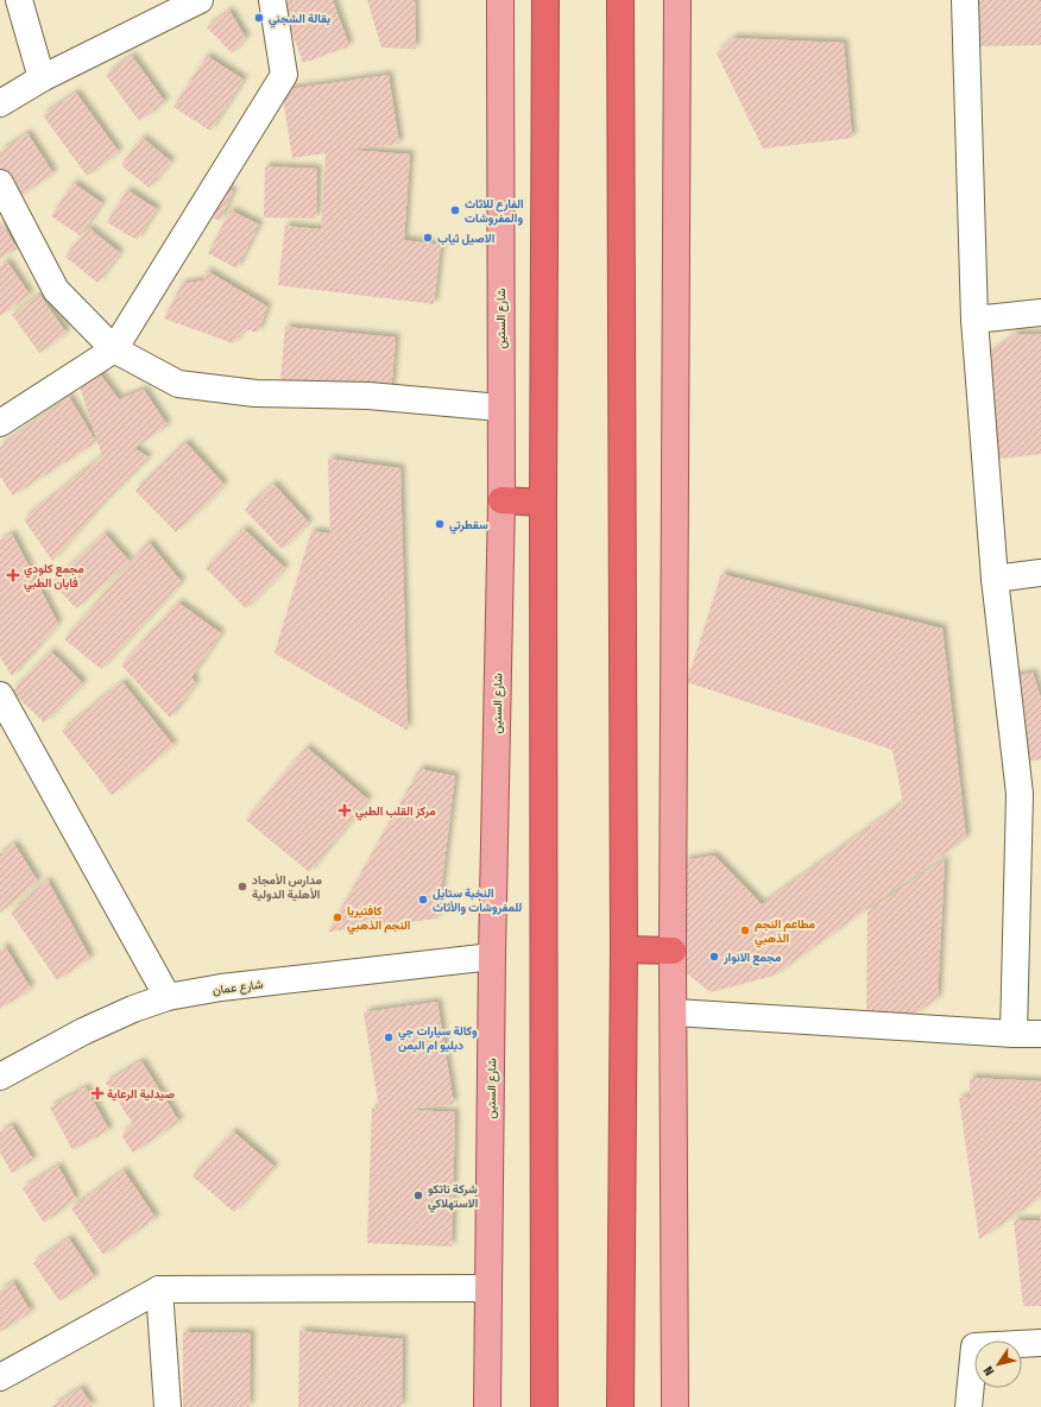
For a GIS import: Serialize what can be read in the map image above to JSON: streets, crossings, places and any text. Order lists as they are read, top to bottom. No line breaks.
{"streets":{"main road":["شارع الستين"],"street":["شارع عمان"]},"crossings":[["شارع الستين","شارع عمان"]],"places":{"other":["بقالة الشجني","الفارع للاثاث والمفروشات","الاصيل ثياب","سقطرتي","مدارس الأمجاد الأهلية الدولية","النخبة ستايل للمفروشات والأثاث","كافتيريا النجم الذهبي","مطاعم النجم الذهبي","مجمع الانوار","وكالة سيارات جي دبليو ام اليمن","شركة ناتكو الاستهلاكي"],"health":["مجمع كلودي فايان الطبي","مركز القلب الطبي","صيدلية الرعاية"]},"north":"bottom left"}
